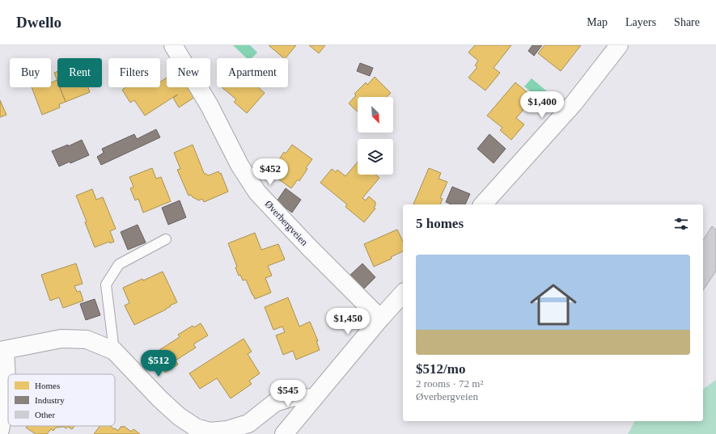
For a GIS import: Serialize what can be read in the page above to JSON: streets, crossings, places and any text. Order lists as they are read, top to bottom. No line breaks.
{"streets":{"street":["Øverbergveien"]},"legend":["Homes","Industry","Other"],"north":"bottom right","page":{"header":"Dwello","nav":["Map","Layers","Share"],"chip":["Buy","Rent","Filters","New","Apartment"],"price":["$1,400","$452","$1,450","$512","$545"],"heading":"5 homes","list":[{"name":"$512/mo","note":"2 rooms · 72 m² · Øverbergveien"}]}}
